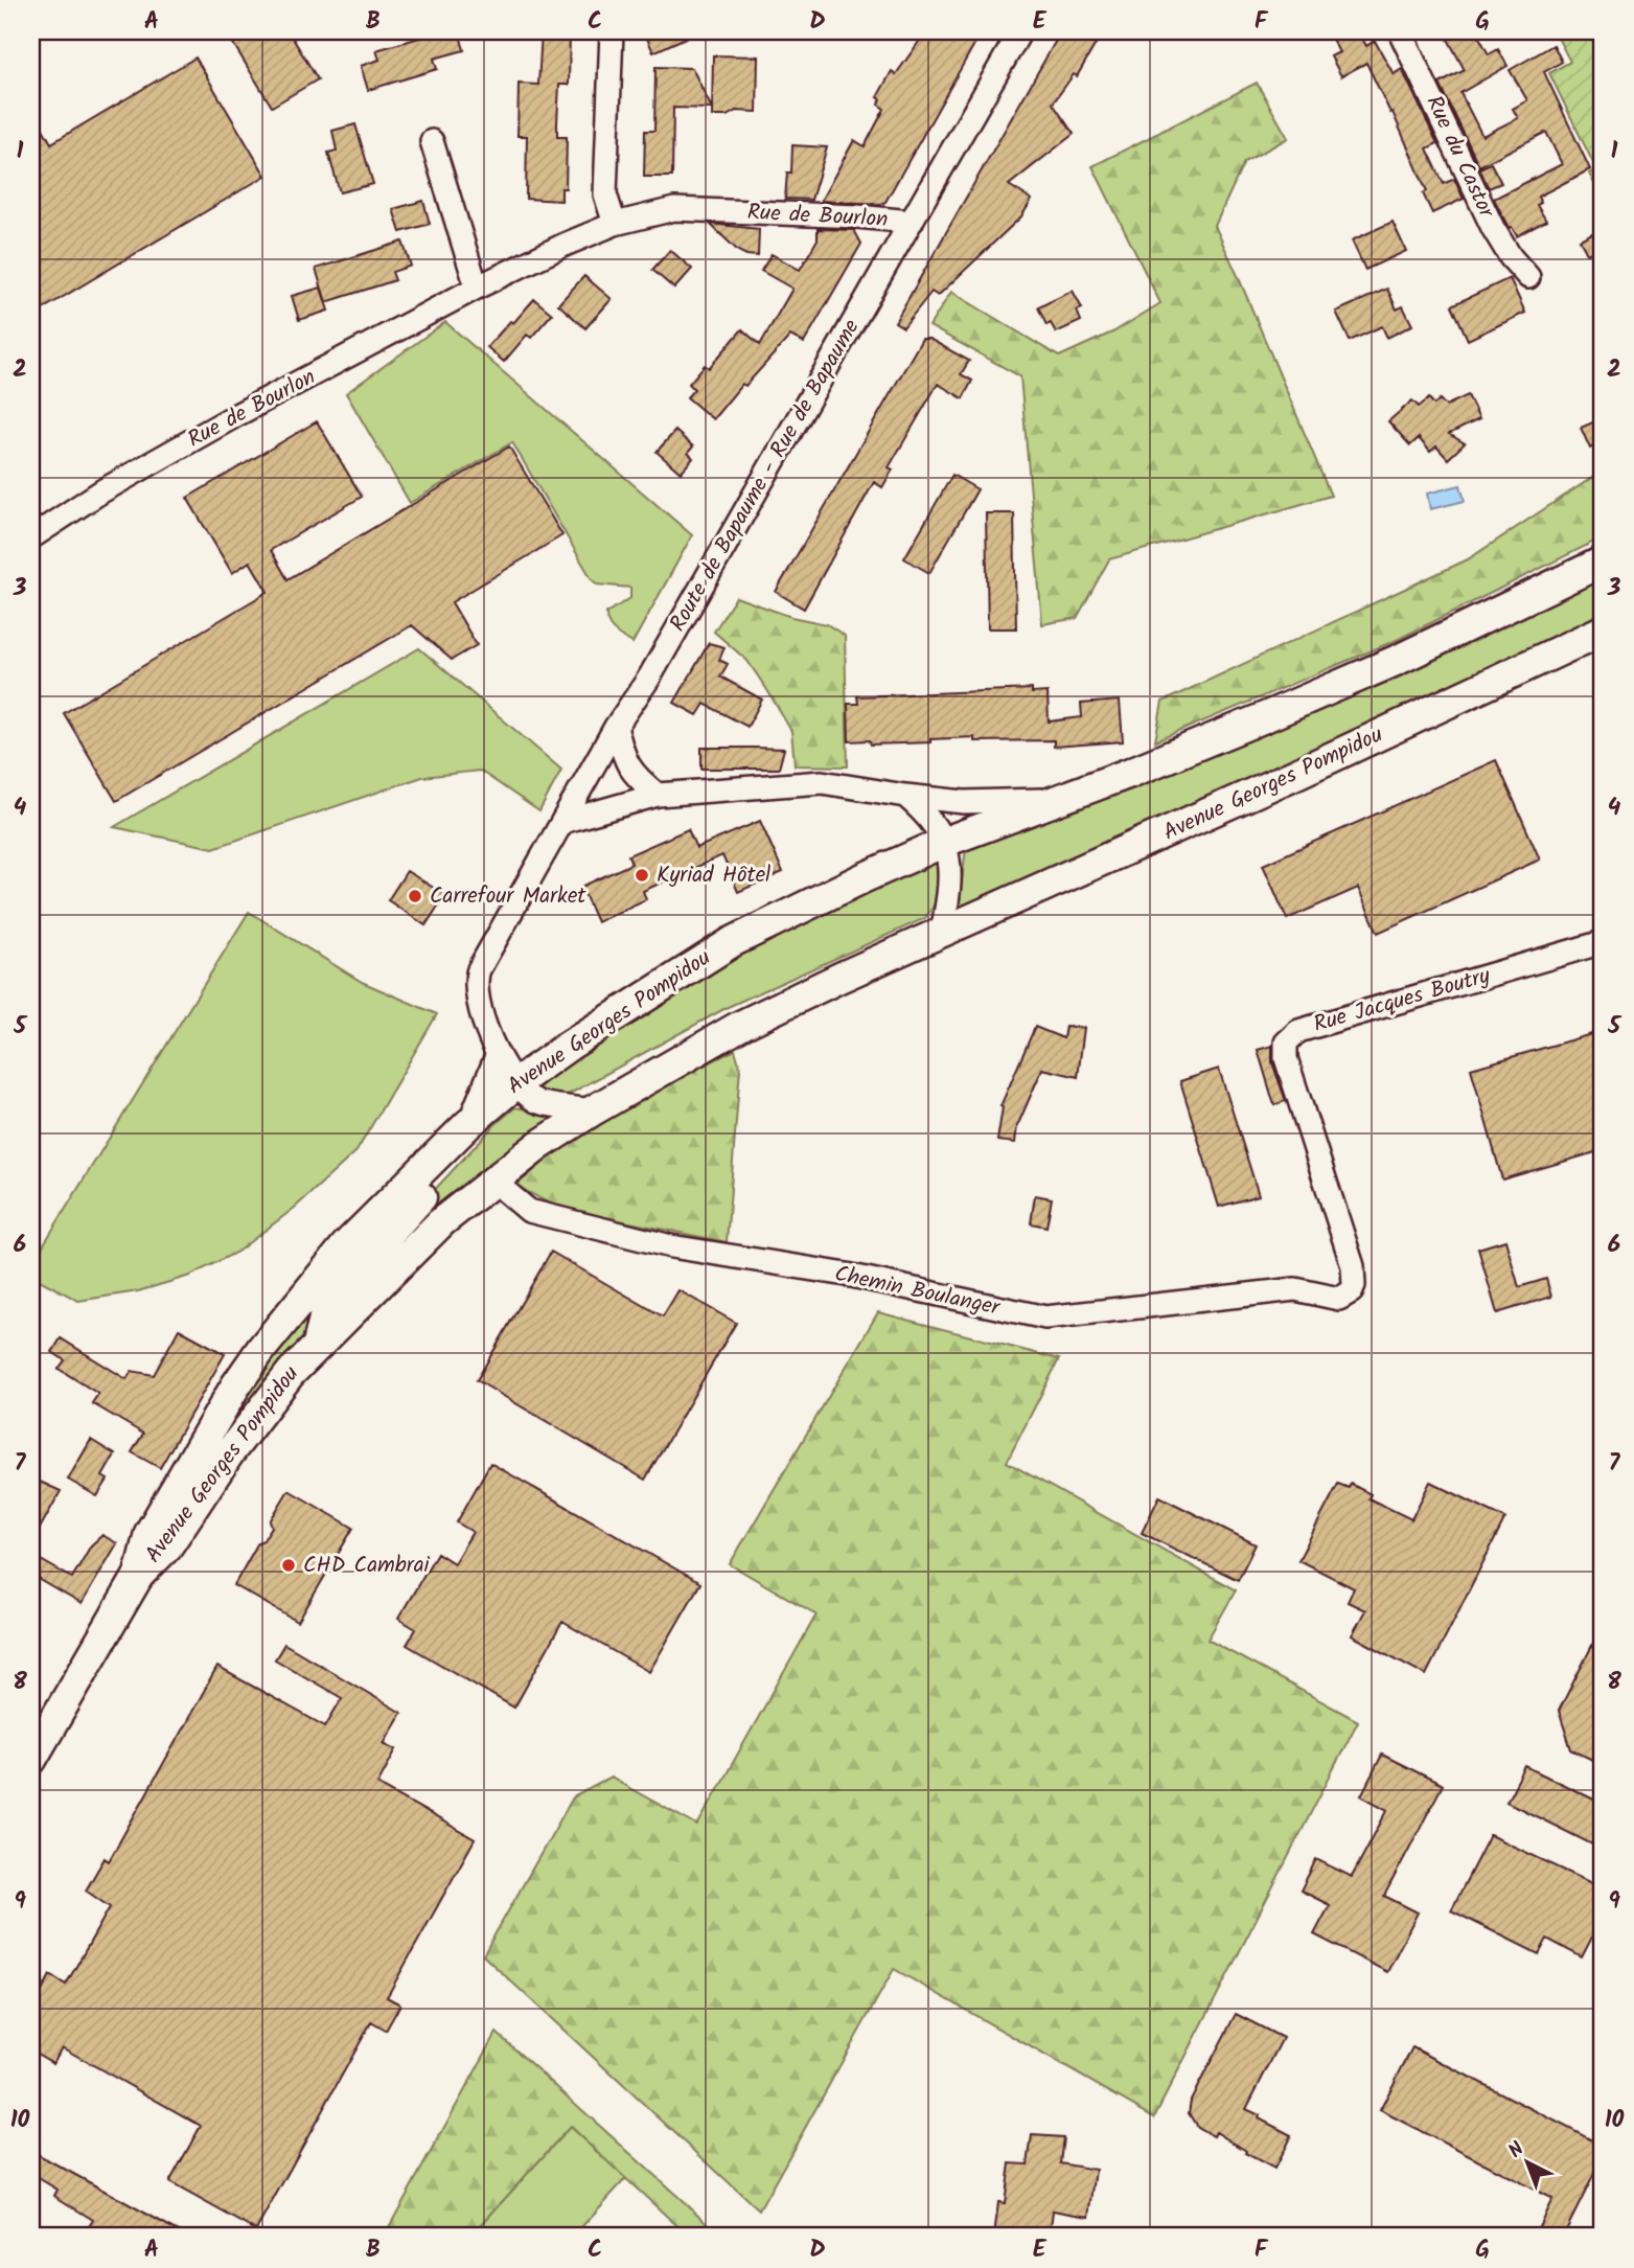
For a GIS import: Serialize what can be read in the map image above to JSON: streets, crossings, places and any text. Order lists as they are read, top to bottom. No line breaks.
{"streets":{"main road":["Avenue Georges Pompidou"],"street":["Rue du Castor","Rue de Bourlon","Route de Bapaume - Rue de Bapaume","Rue Jacques Boutry","Chemin Boulanger"]},"crossings":[["Rue de Bourlon","Route de Bapaume - Rue de Bapaume"],["Avenue Georges Pompidou","Chemin Boulanger"],["Rue Jacques Boutry","Chemin Boulanger"]],"places":["Kyriad Hôtel","Carrefour Market","CHD Cambrai"],"north":"top left","grid":{"columns":["A","B","C","D","E","F","G"],"rows":["1","2","3","4","5","6","7","8","9","10"]}}
